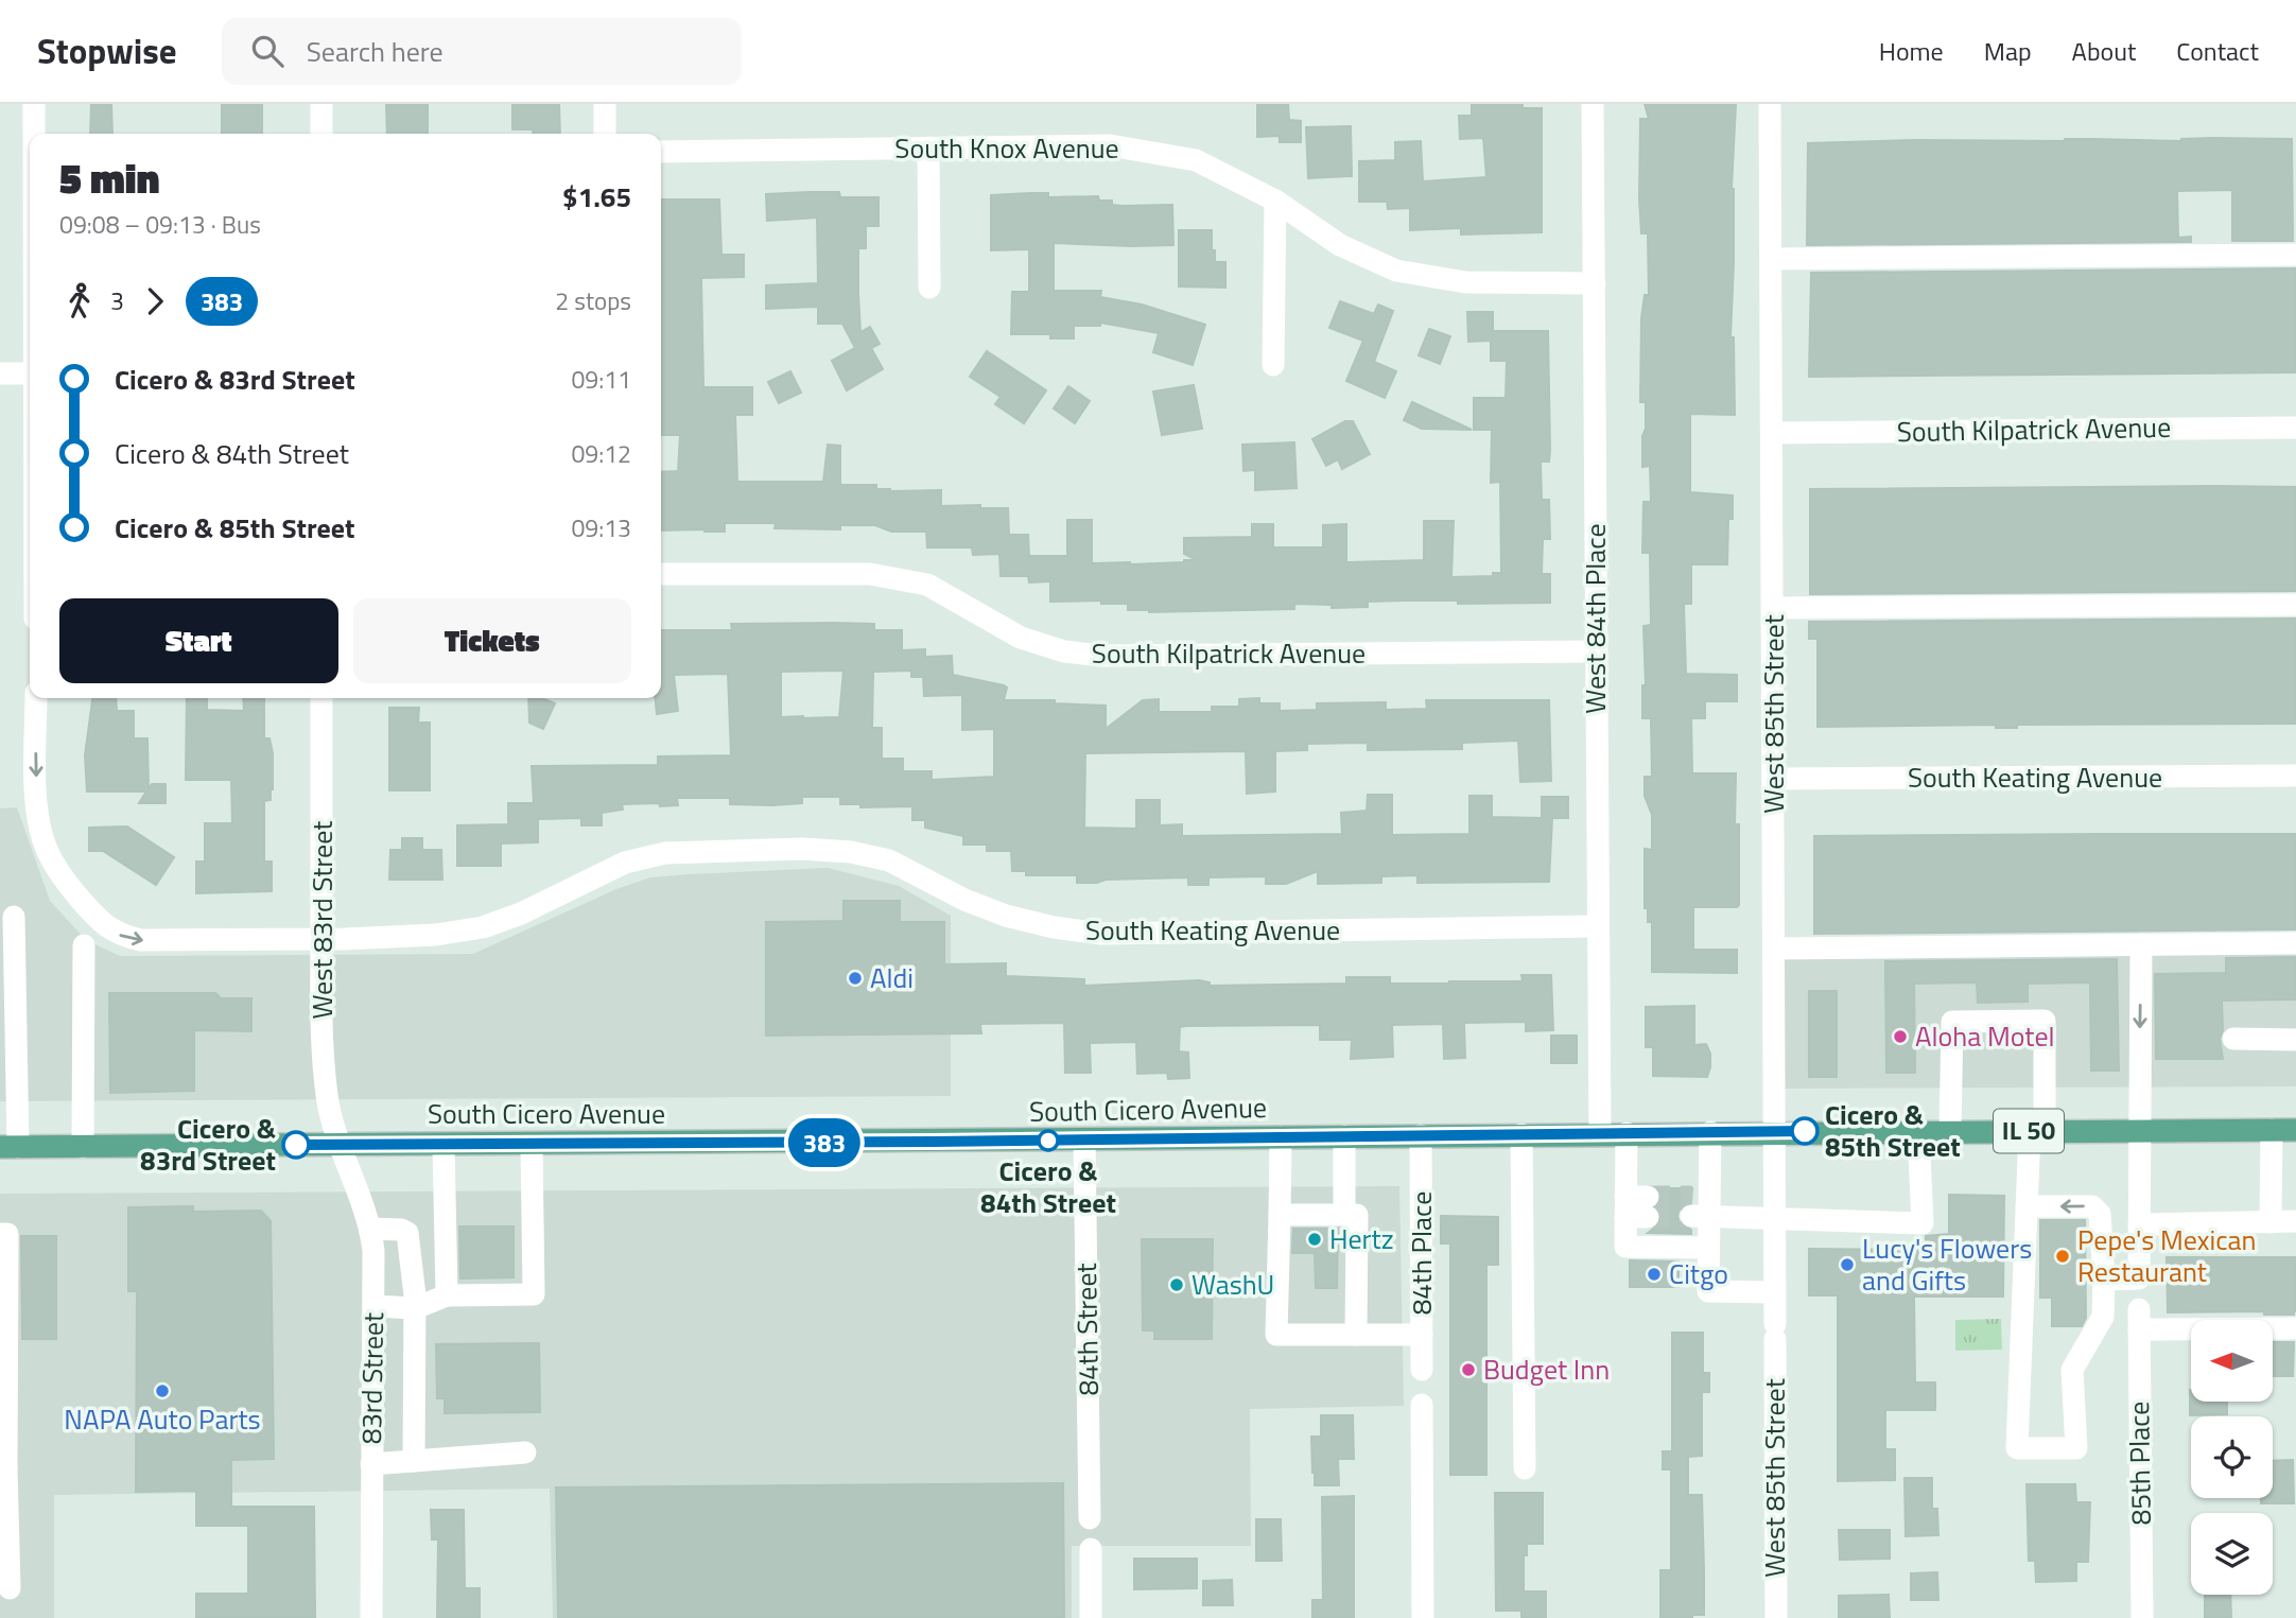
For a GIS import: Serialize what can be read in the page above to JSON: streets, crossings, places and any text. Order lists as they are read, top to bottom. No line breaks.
{"streets":{"main road":["South Cicero Avenue","IL 50"],"street":["South Knox Avenue","South Kilpatrick Avenue","West 84th Place","West 85th Street","South Keating Avenue","West 83rd Street","84th Place","84th Street","83rd Street","85th Place"]},"crossings":[["South Knox Avenue","West 84th Place"],["South Kilpatrick Avenue","West 84th Place"],["South Kilpatrick Avenue","West 85th Street"],["West 84th Place","South Keating Avenue"],["West 84th Place","South Cicero Avenue"],["West 85th Street","South Keating Avenue"],["West 85th Street","South Cicero Avenue"],["South Keating Avenue","West 83rd Street"],["West 83rd Street","South Cicero Avenue"],["West 83rd Street","83rd Street"],["South Cicero Avenue","84th Place"],["South Cicero Avenue","84th Street"],["South Cicero Avenue","83rd Street"]],"places":["Aldi","Aloha Motel","Cicero & 85th Street","Cicero & 84th Street","Cicero & 83rd Street","Hertz","Pepe's Mexican Restaurant","Lucy's Flowers and Gifts","Citgo","WashU","Budget Inn","NAPA Auto Parts"],"lines":["bus line 383"],"north":"left","page":{"header":"Stopwise","search":"Search here","nav":["Home","Map","About","Contact"],"on_map":"383","heading":["5 min","09:08 – 09:13 · Bus","$1.65"],"legs":["3","383","2 stops"],"list":[{"name":"Cicero & 83rd Street","value":"09:11"},{"name":"Cicero & 84th Street","value":"09:12"},{"name":"Cicero & 85th Street","value":"09:13"}],"buttons":["Start","Tickets"]}}
